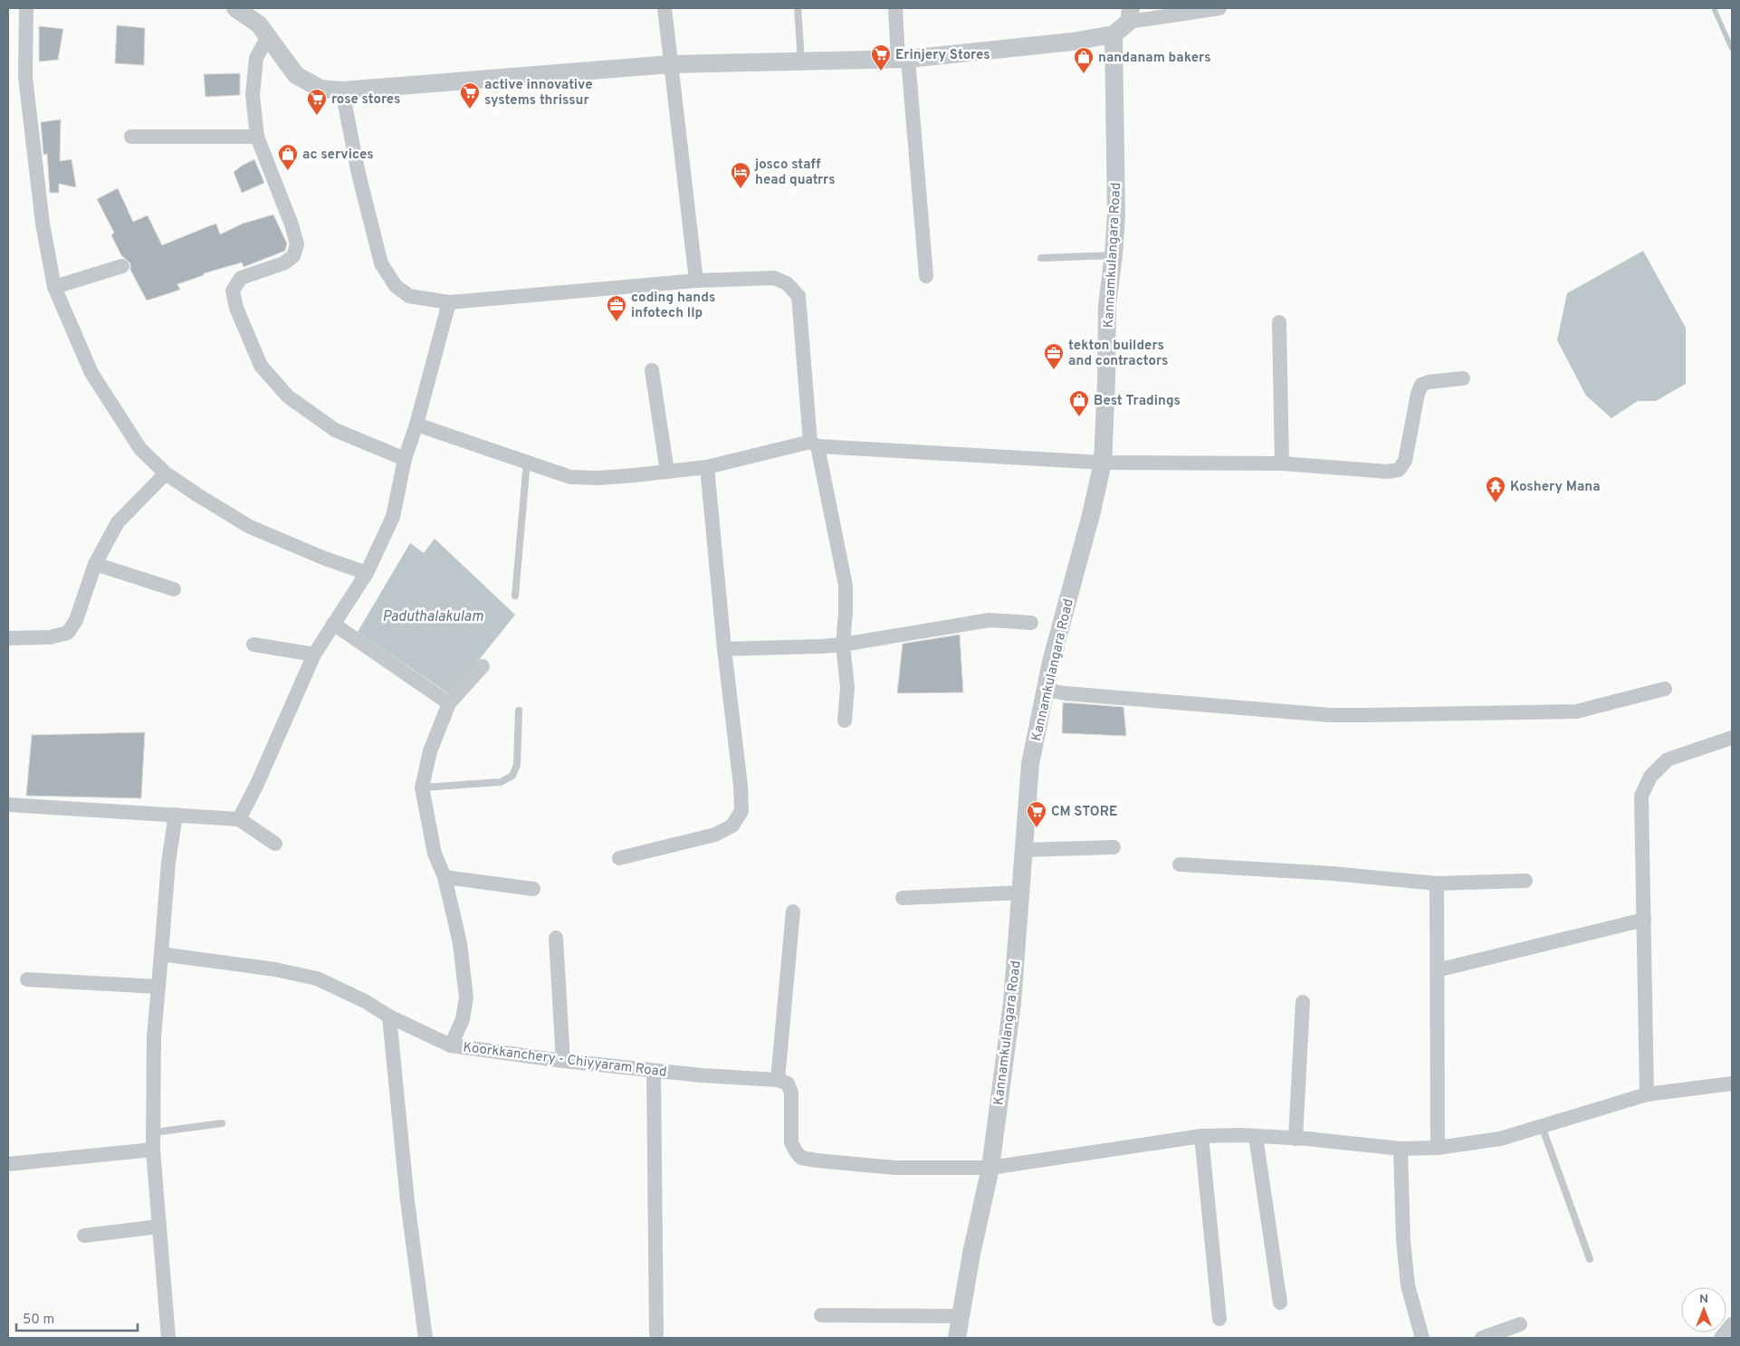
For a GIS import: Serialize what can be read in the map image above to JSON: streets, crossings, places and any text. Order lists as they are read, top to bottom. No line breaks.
{"streets":{"street":["Kannamkulangara Road","Koorkkanchery - Chiyyaram Road"]},"water":["Paduthalakulam"],"places":{"supermarket":["Erinjery Stores","active innovative systems thrissur","rose stores","CM STORE"],"shop":["nandanam bakers","ac services","Best Tradings"],"hotel":["josco staff head quatrrs"],"office":["coding hands infotech llp","tekton builders and contractors"],"temple":["Koshery Mana"]},"scale_bar":"50 m","north":"top"}
